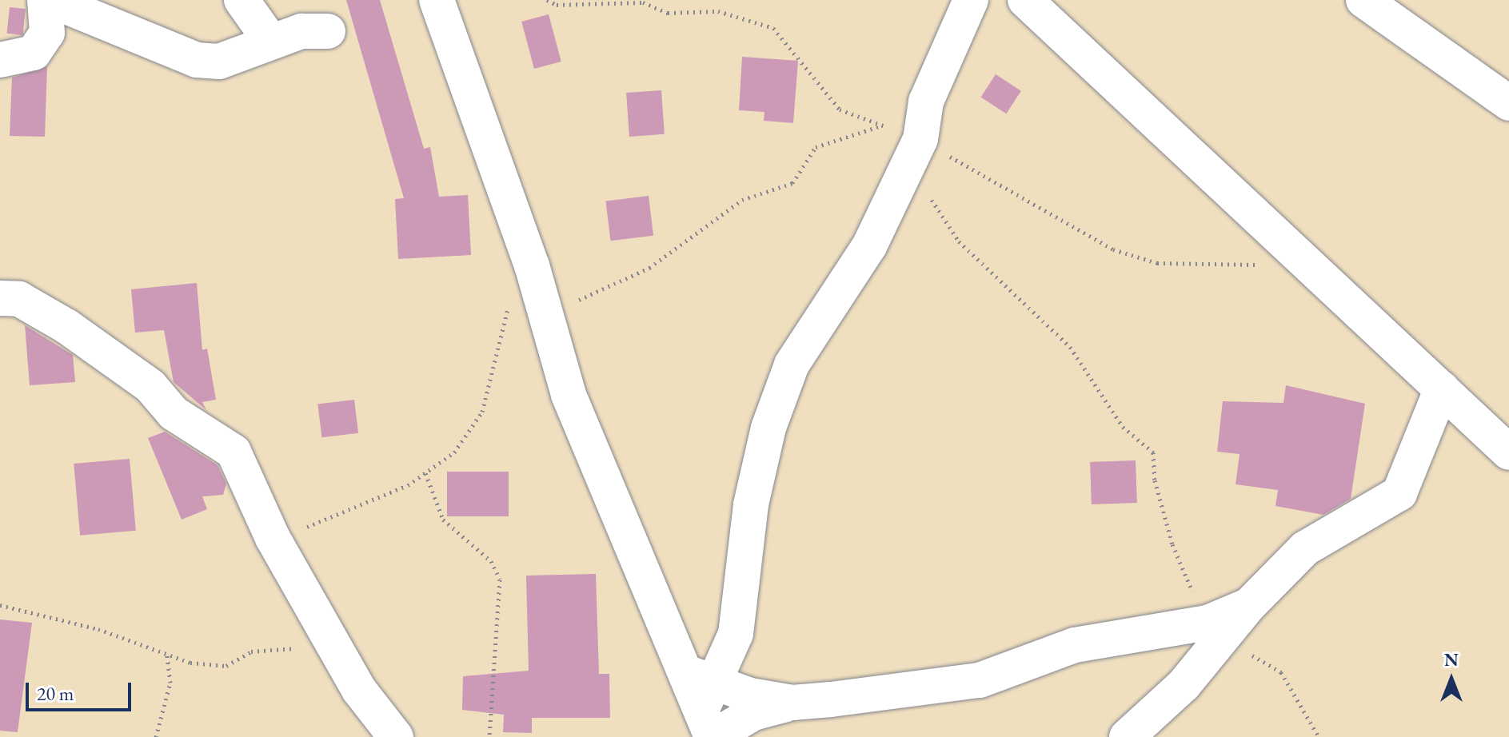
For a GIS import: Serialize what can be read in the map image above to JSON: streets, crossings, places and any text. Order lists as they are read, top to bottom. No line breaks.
{"scale_bar":"20 m","north":"top"}
